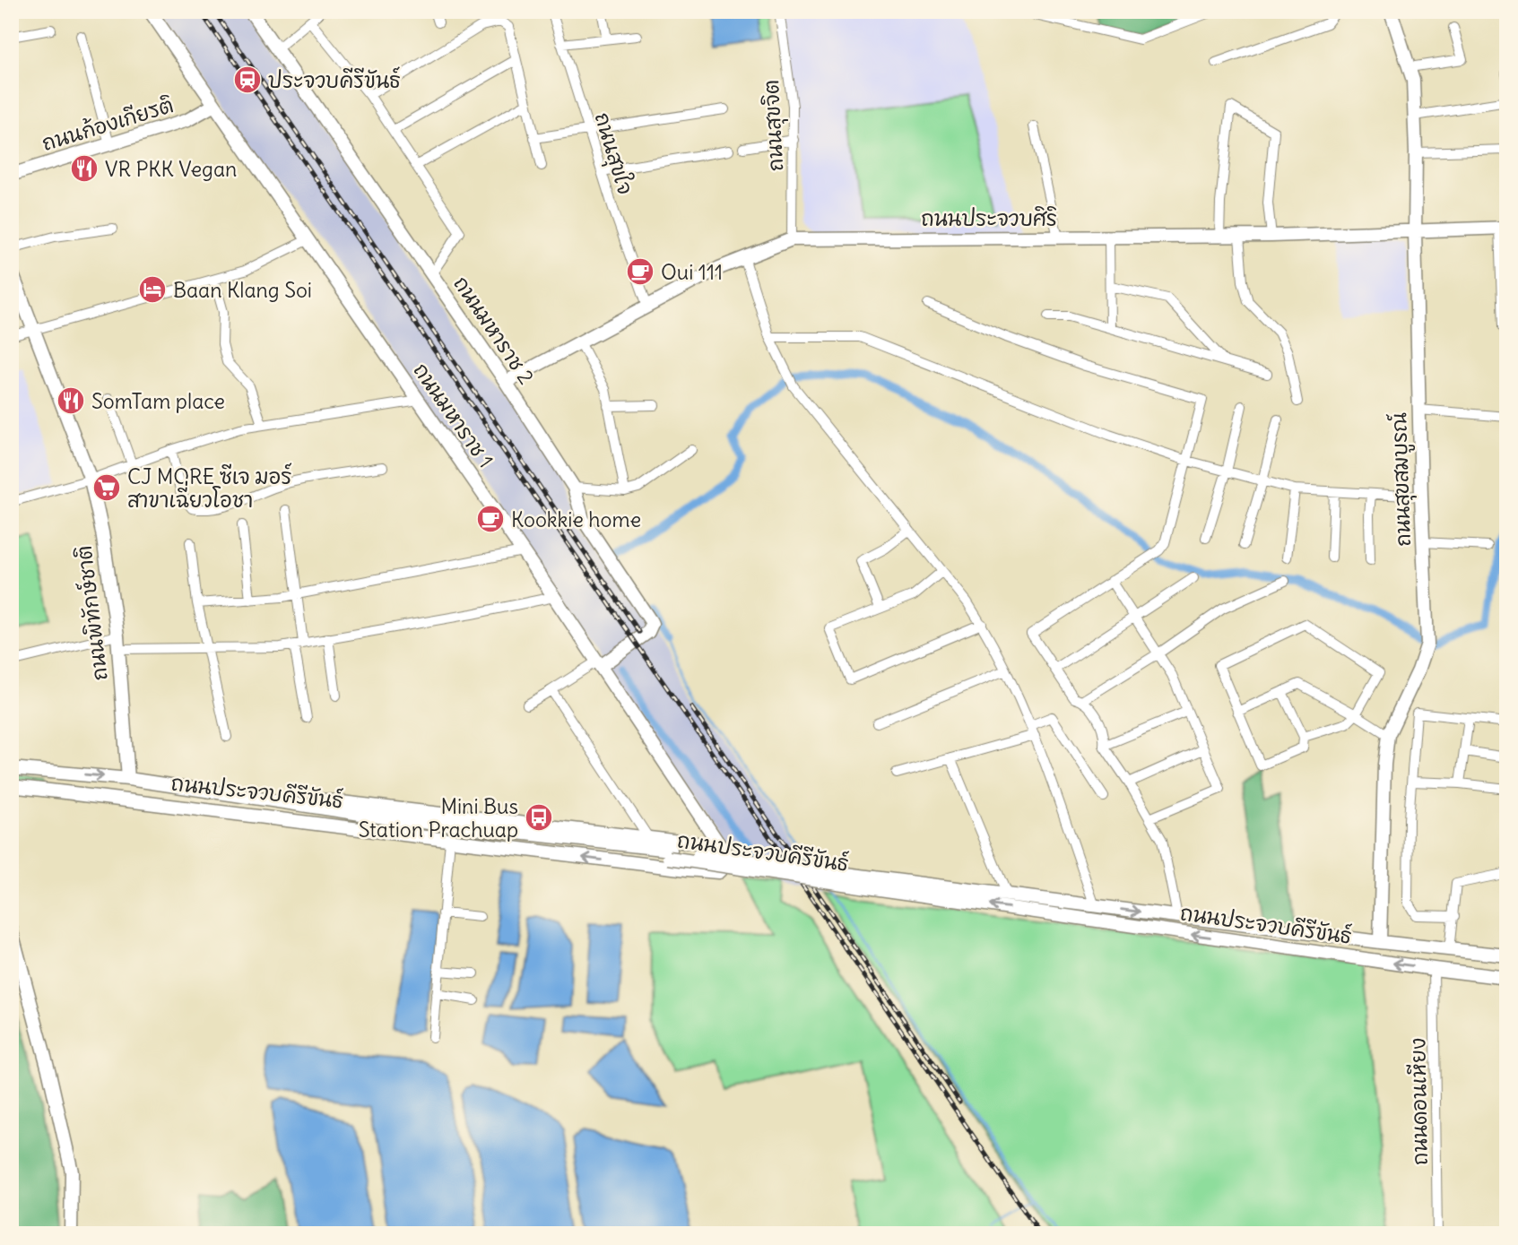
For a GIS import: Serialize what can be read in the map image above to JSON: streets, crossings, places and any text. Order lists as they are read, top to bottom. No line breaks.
{"streets":{"main road":["ถนนก้องเกียรติ","ถนนประจวบศิริ","ถนนมหาราช 2","ถนนมหาราช 1","ถนนสุขสมบูรณ์","ถนนพิทักษ์ชาติ","ถนนประจวบคีรีขันธ์"],"street":["ถนนสุขจิต","ถนนสุขใจ","ถนนดอนเหียง"]},"crossings":[["ถนนก้องเกียรติ","ถนนมหาราช 1"],["ถนนสุขจิต","ถนนประจวบศิริ"],["ถนนสุขใจ","ถนนประจวบศิริ"],["ถนนประจวบศิริ","ถนนมหาราช 2"],["ถนนประจวบศิริ","ถนนสุขสมบูรณ์"],["ถนนมหาราช 2","ถนนมหาราช 1"],["ถนนสุขสมบูรณ์","ถนนประจวบคีรีขันธ์"],["ถนนพิทักษ์ชาติ","ถนนประจวบคีรีขันธ์"],["ถนนประจวบคีรีขันธ์","ถนนดอนเหียง"]],"places":{"station":["ประจวบคีรีขันธ์"],"restaurant":["VR PKK Vegan","SomTam place"],"cafe":["Oui 111","Kookkie home"],"hotel":["Baan Klang Soi"],"supermarket":["CJ MORE ซีเจ มอร์ สาขาเฉี่ยวโอชา"],"bus stop":["Mini Bus Station Prachuap"]}}
